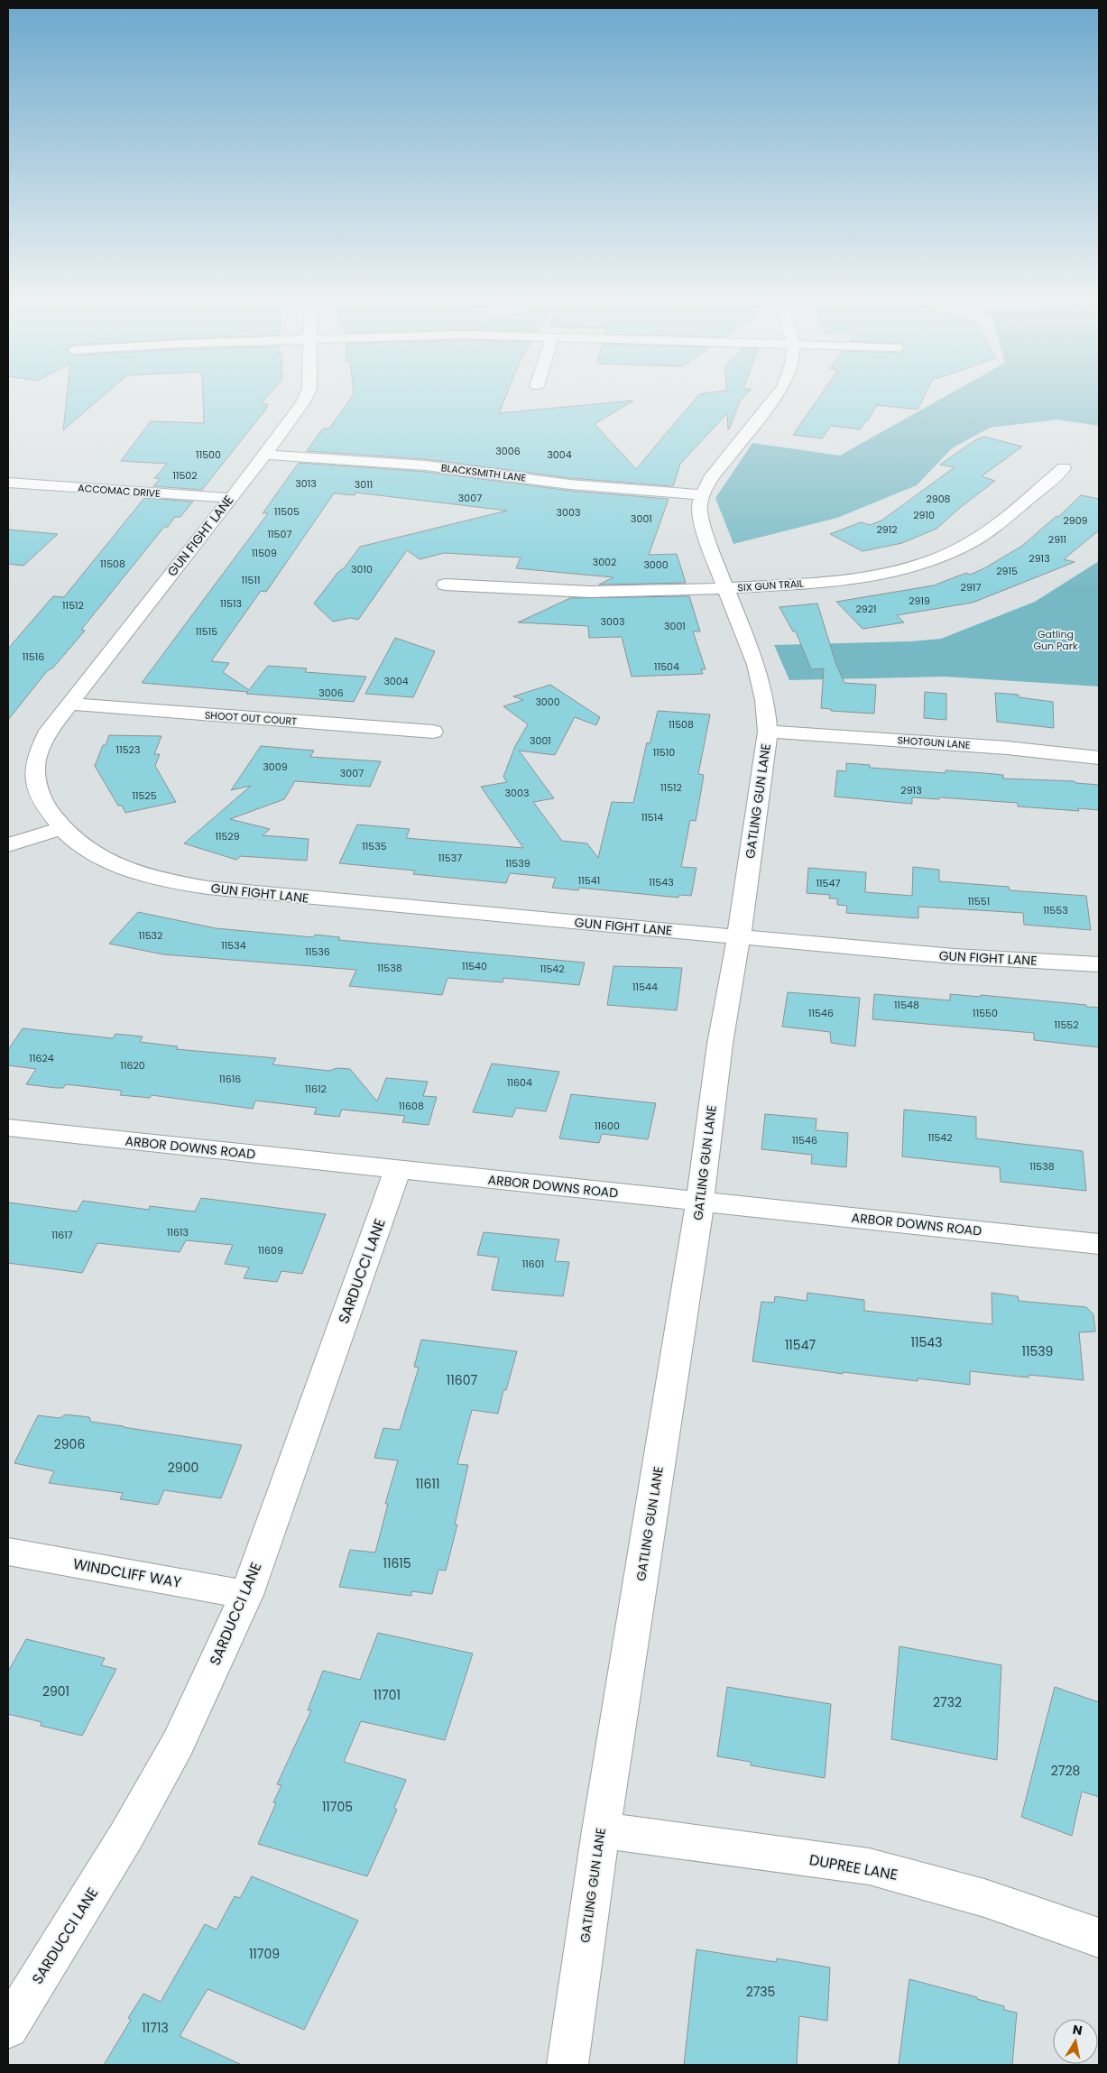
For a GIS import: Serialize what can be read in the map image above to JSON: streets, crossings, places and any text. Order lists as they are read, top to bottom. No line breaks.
{"streets":{"street":["BLACKSMITH LANE","ACCOMAC DRIVE","GUN FIGHT LANE","SIX GUN TRAIL","SHOOT OUT COURT","SHOTGUN LANE","GATLING GUN LANE","ARBOR DOWNS ROAD","SARDUCCI LANE","WINDCLIFF WAY","DUPREE LANE"]},"crossings":[["BLACKSMITH LANE","GUN FIGHT LANE"],["BLACKSMITH LANE","GATLING GUN LANE"],["ACCOMAC DRIVE","GUN FIGHT LANE"],["GUN FIGHT LANE","SHOOT OUT COURT"],["GUN FIGHT LANE","GATLING GUN LANE"],["SIX GUN TRAIL","GATLING GUN LANE"],["SHOTGUN LANE","GATLING GUN LANE"],["GATLING GUN LANE","ARBOR DOWNS ROAD"],["GATLING GUN LANE","DUPREE LANE"],["ARBOR DOWNS ROAD","SARDUCCI LANE"],["SARDUCCI LANE","WINDCLIFF WAY"]],"parks":["Gatling Gun Park"],"house_numbers":["3006","11500","3004","11502","3013","3011","3007","2908","11505","3003","2910","3001","2909","2912","11507","2911","11509","2913","3002","11508","3000","3010","2915","11511","2917","2919","11513","11512","2921","3003","3001","11515","11516","11504","3004","3006","3000","11508","3001","11523","11510","3009","3007","11512","2913","3003","11525","11514","11529","11535","11537","11539","11541","11543","11547","11551","11553","11532","11534","11536","11540","11538","11542","11544","11548","11546","11550","11552","11624","11620","11616","11604","11612","11608","11600","11542","11546","11538","11613","11617","11609","11601","11543","11547","11539","11607","2906","2900","11611","11615","2901","11701","2732","2728","11705","11709","2735","11713"],"north":"top"}
